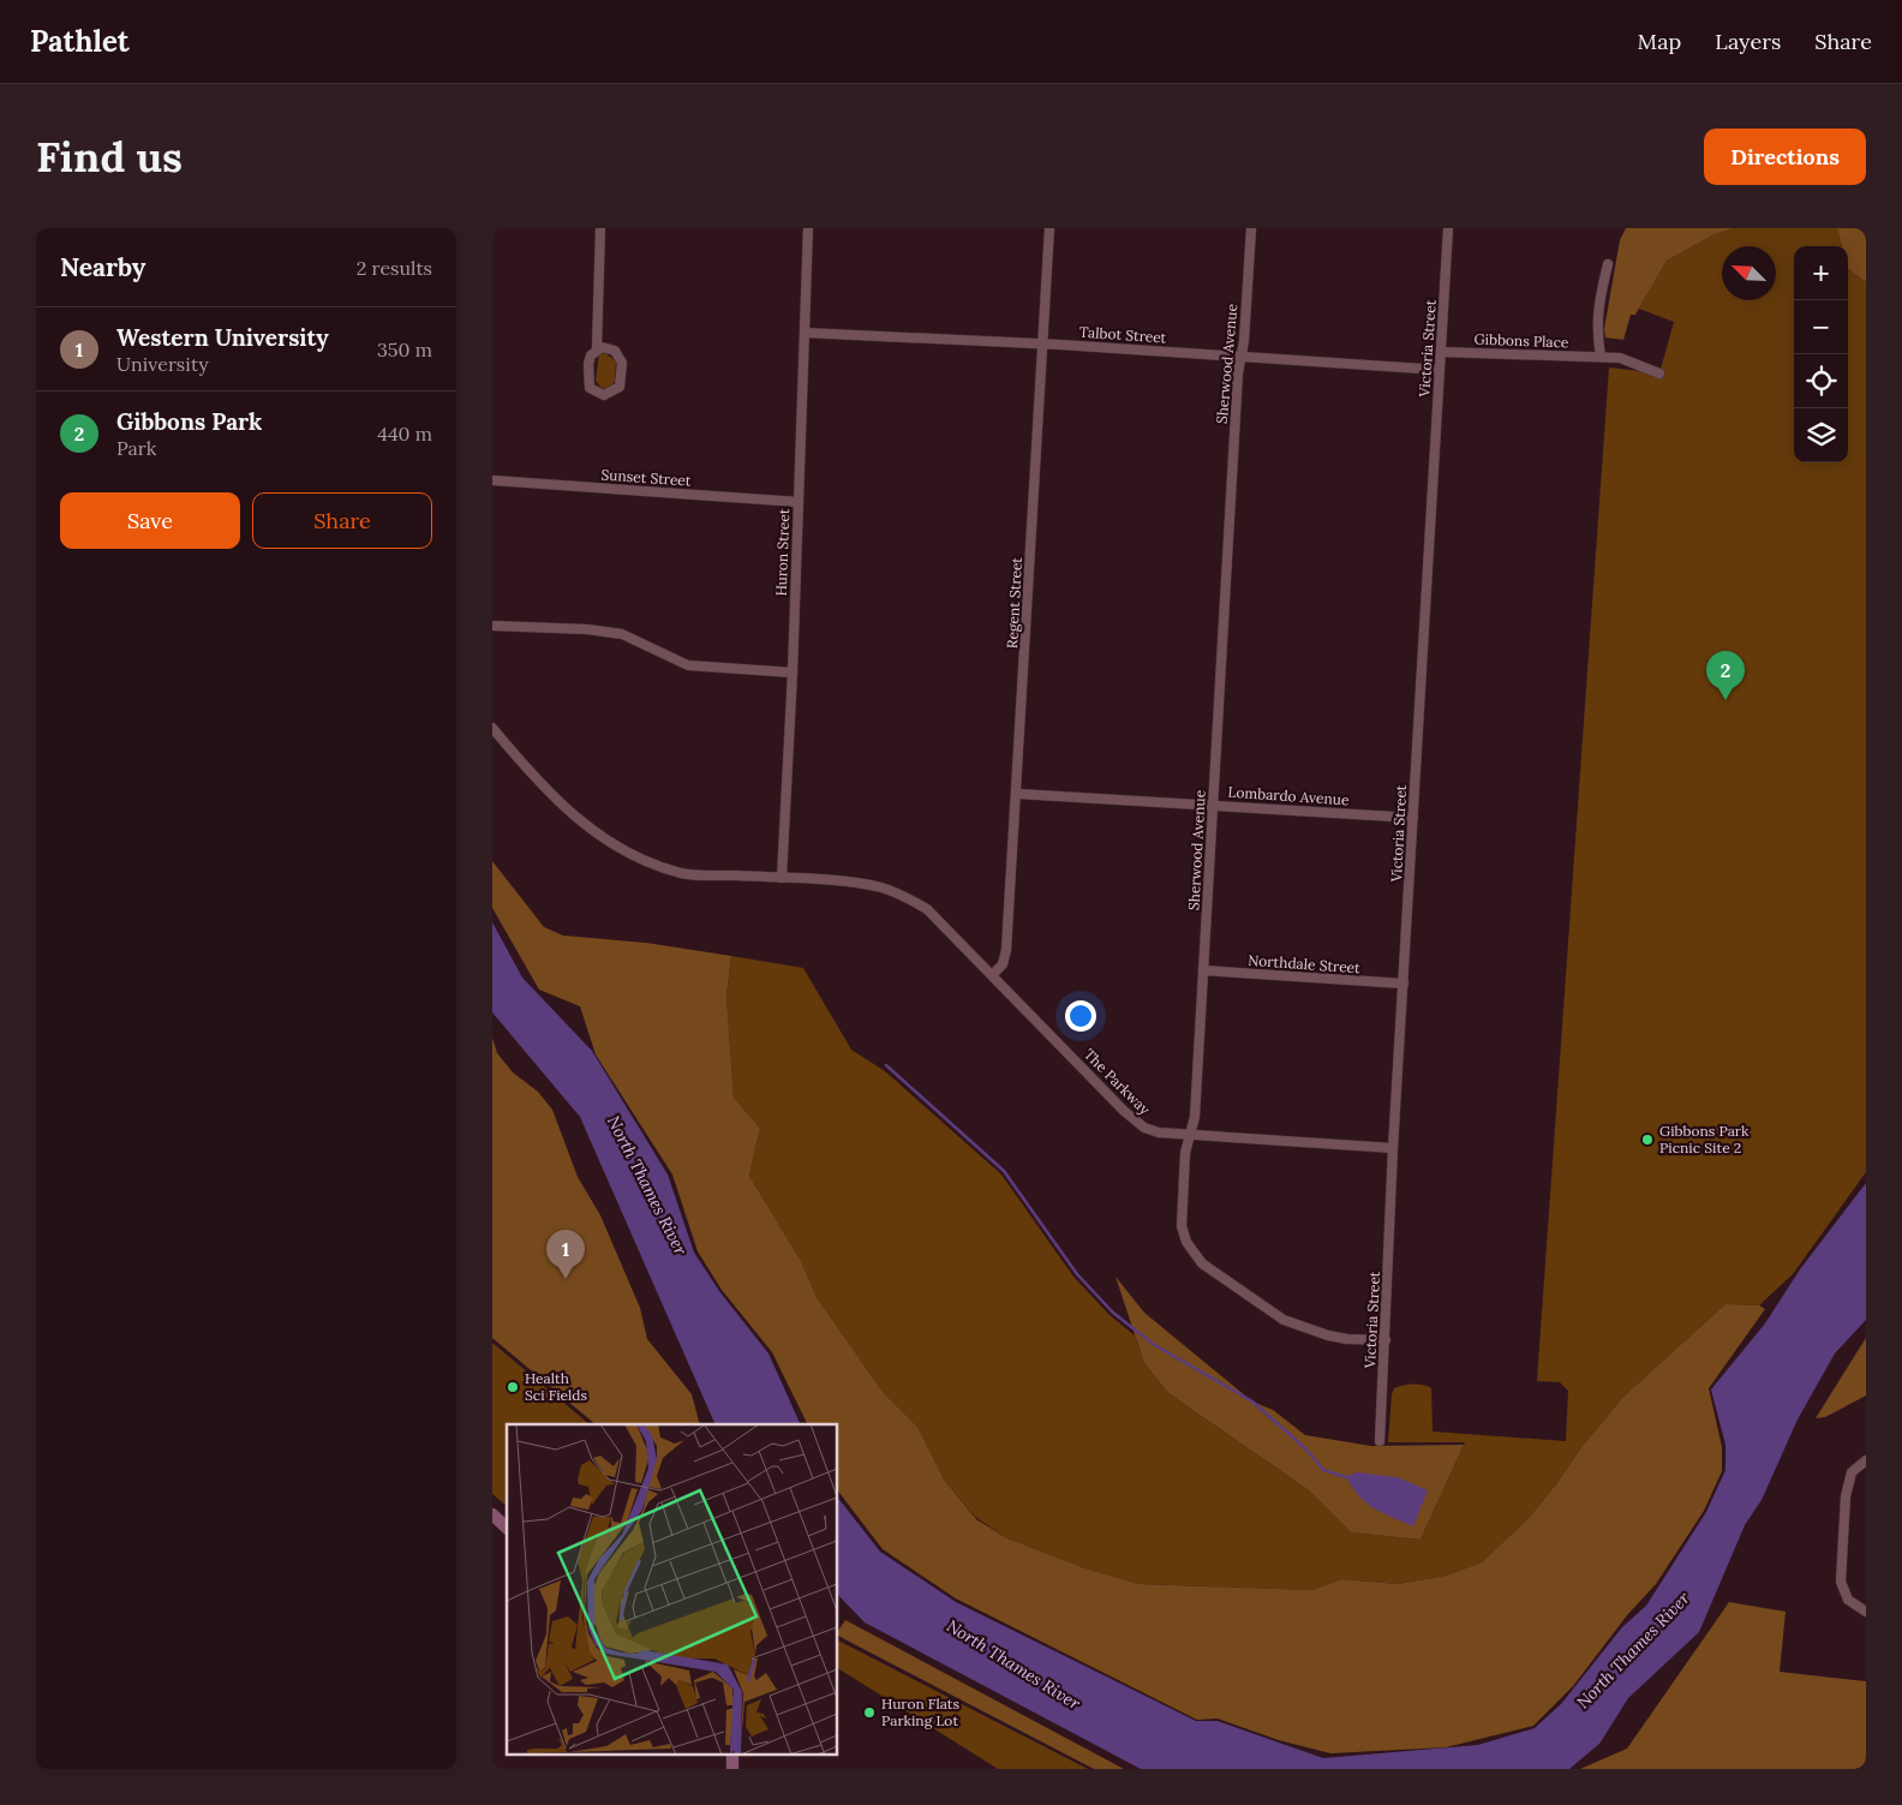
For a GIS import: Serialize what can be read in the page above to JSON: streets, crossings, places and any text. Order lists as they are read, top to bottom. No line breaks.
{"streets":{"street":["Talbot Street","Gibbons Place","Victoria Street","Sherwood Avenue","Sunset Street","Huron Street","Regent Street","Lombardo Avenue","Northdale Street","The Parkway"]},"crossings":[["Talbot Street","Victoria Street"],["Talbot Street","Sherwood Avenue"],["Talbot Street","Huron Street"],["Talbot Street","Regent Street"],["Gibbons Place","Victoria Street"],["Victoria Street","Sherwood Avenue"],["Victoria Street","Lombardo Avenue"],["Victoria Street","Northdale Street"],["Victoria Street","The Parkway"],["Sherwood Avenue","Lombardo Avenue"],["Sherwood Avenue","Northdale Street"],["Sherwood Avenue","The Parkway"],["Sunset Street","Huron Street"],["Huron Street","The Parkway"],["Regent Street","Lombardo Avenue"],["Regent Street","The Parkway"]],"water":["North Thames River"],"places":["Gibbons Park Picnic Site 2","Health Sci Fields","Huron Flats Parking Lot"],"north":"top left","page":{"header":"Pathlet","nav":["Map","Layers","Share"],"buttons":["Directions",["Save","Share"]],"title":"Find us","heading":["Nearby","2 results"],"map_buttons":["+","−"],"list":[{"mark":"1","name":"Western University","note":"University","value":"350 m"},{"mark":"2","name":"Gibbons Park","note":"Park","value":"440 m"}],"pins":["2","1"]}}
